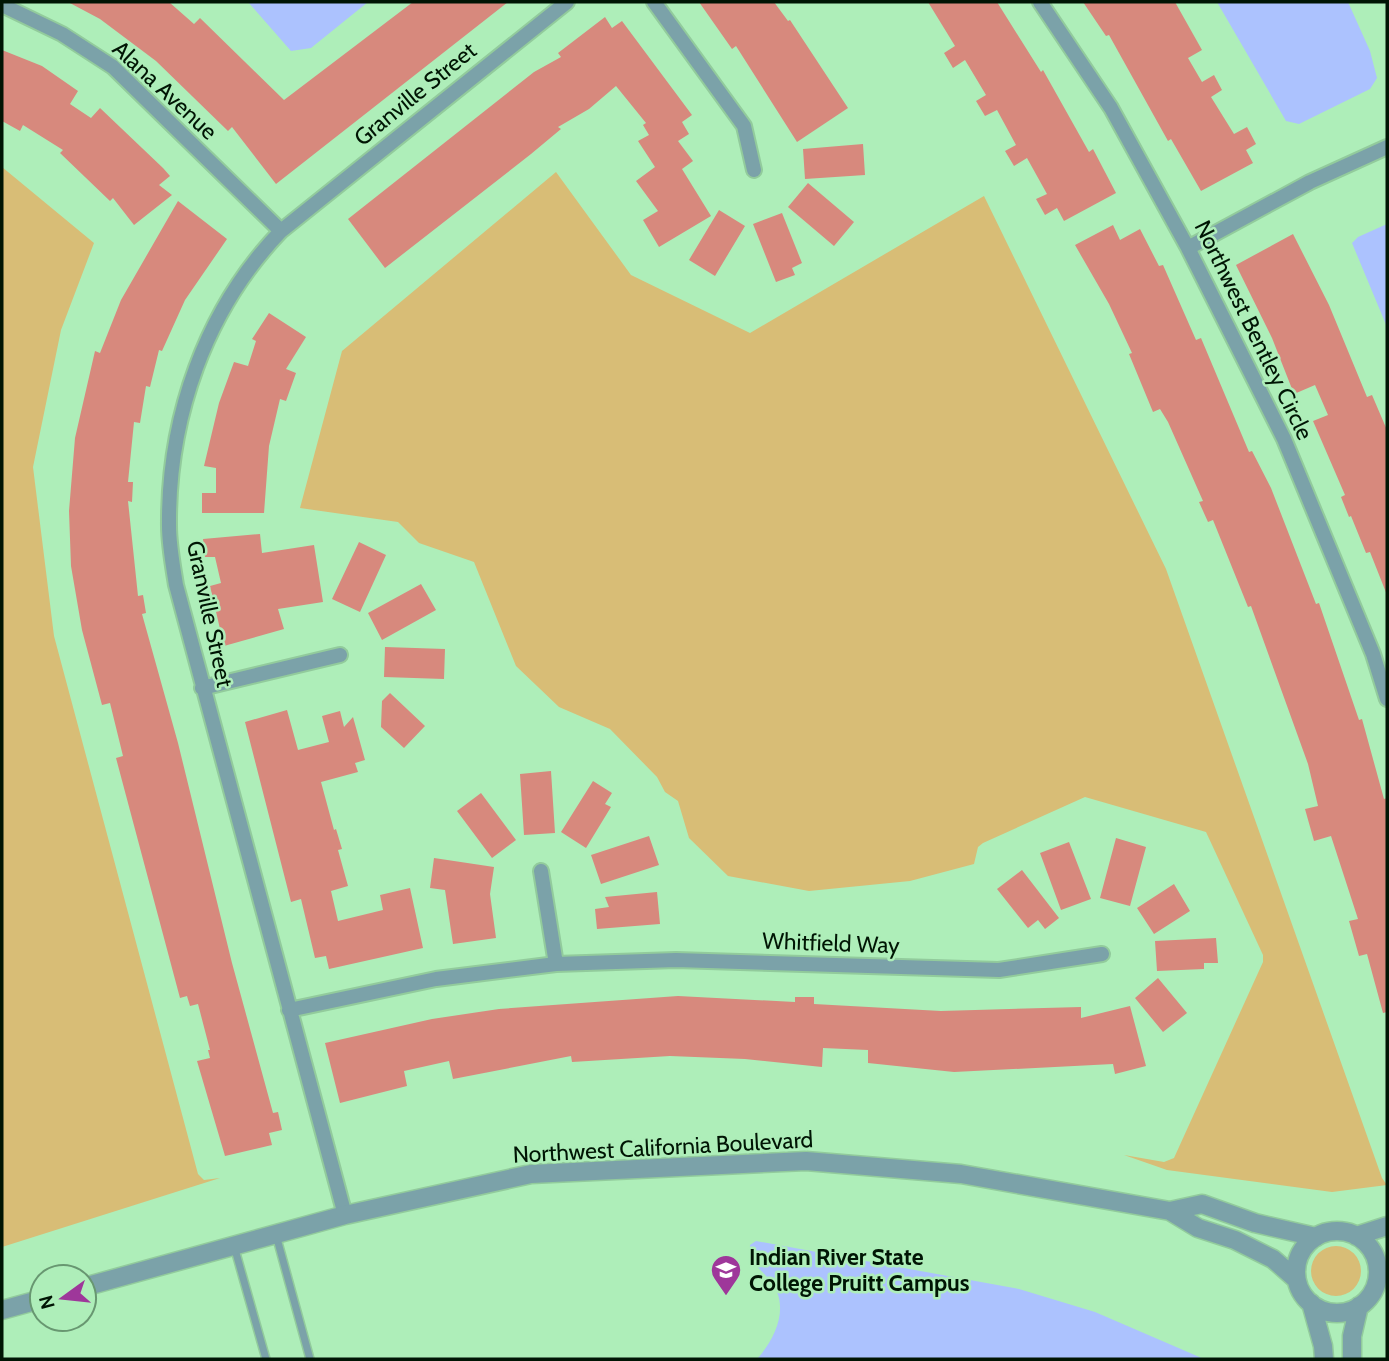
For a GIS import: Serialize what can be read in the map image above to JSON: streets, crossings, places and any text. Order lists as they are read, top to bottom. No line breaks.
{"streets":{"street":["Alana Avenue","Granville Street","Northwest Bentley Circle","Whitfield Way","Northwest California Boulevard"]},"crossings":[["Alana Avenue","Granville Street"],["Granville Street","Whitfield Way"],["Granville Street","Northwest California Boulevard"]],"places":{"school or university":["Indian River State College Pruitt Campus"]},"north":"left"}
